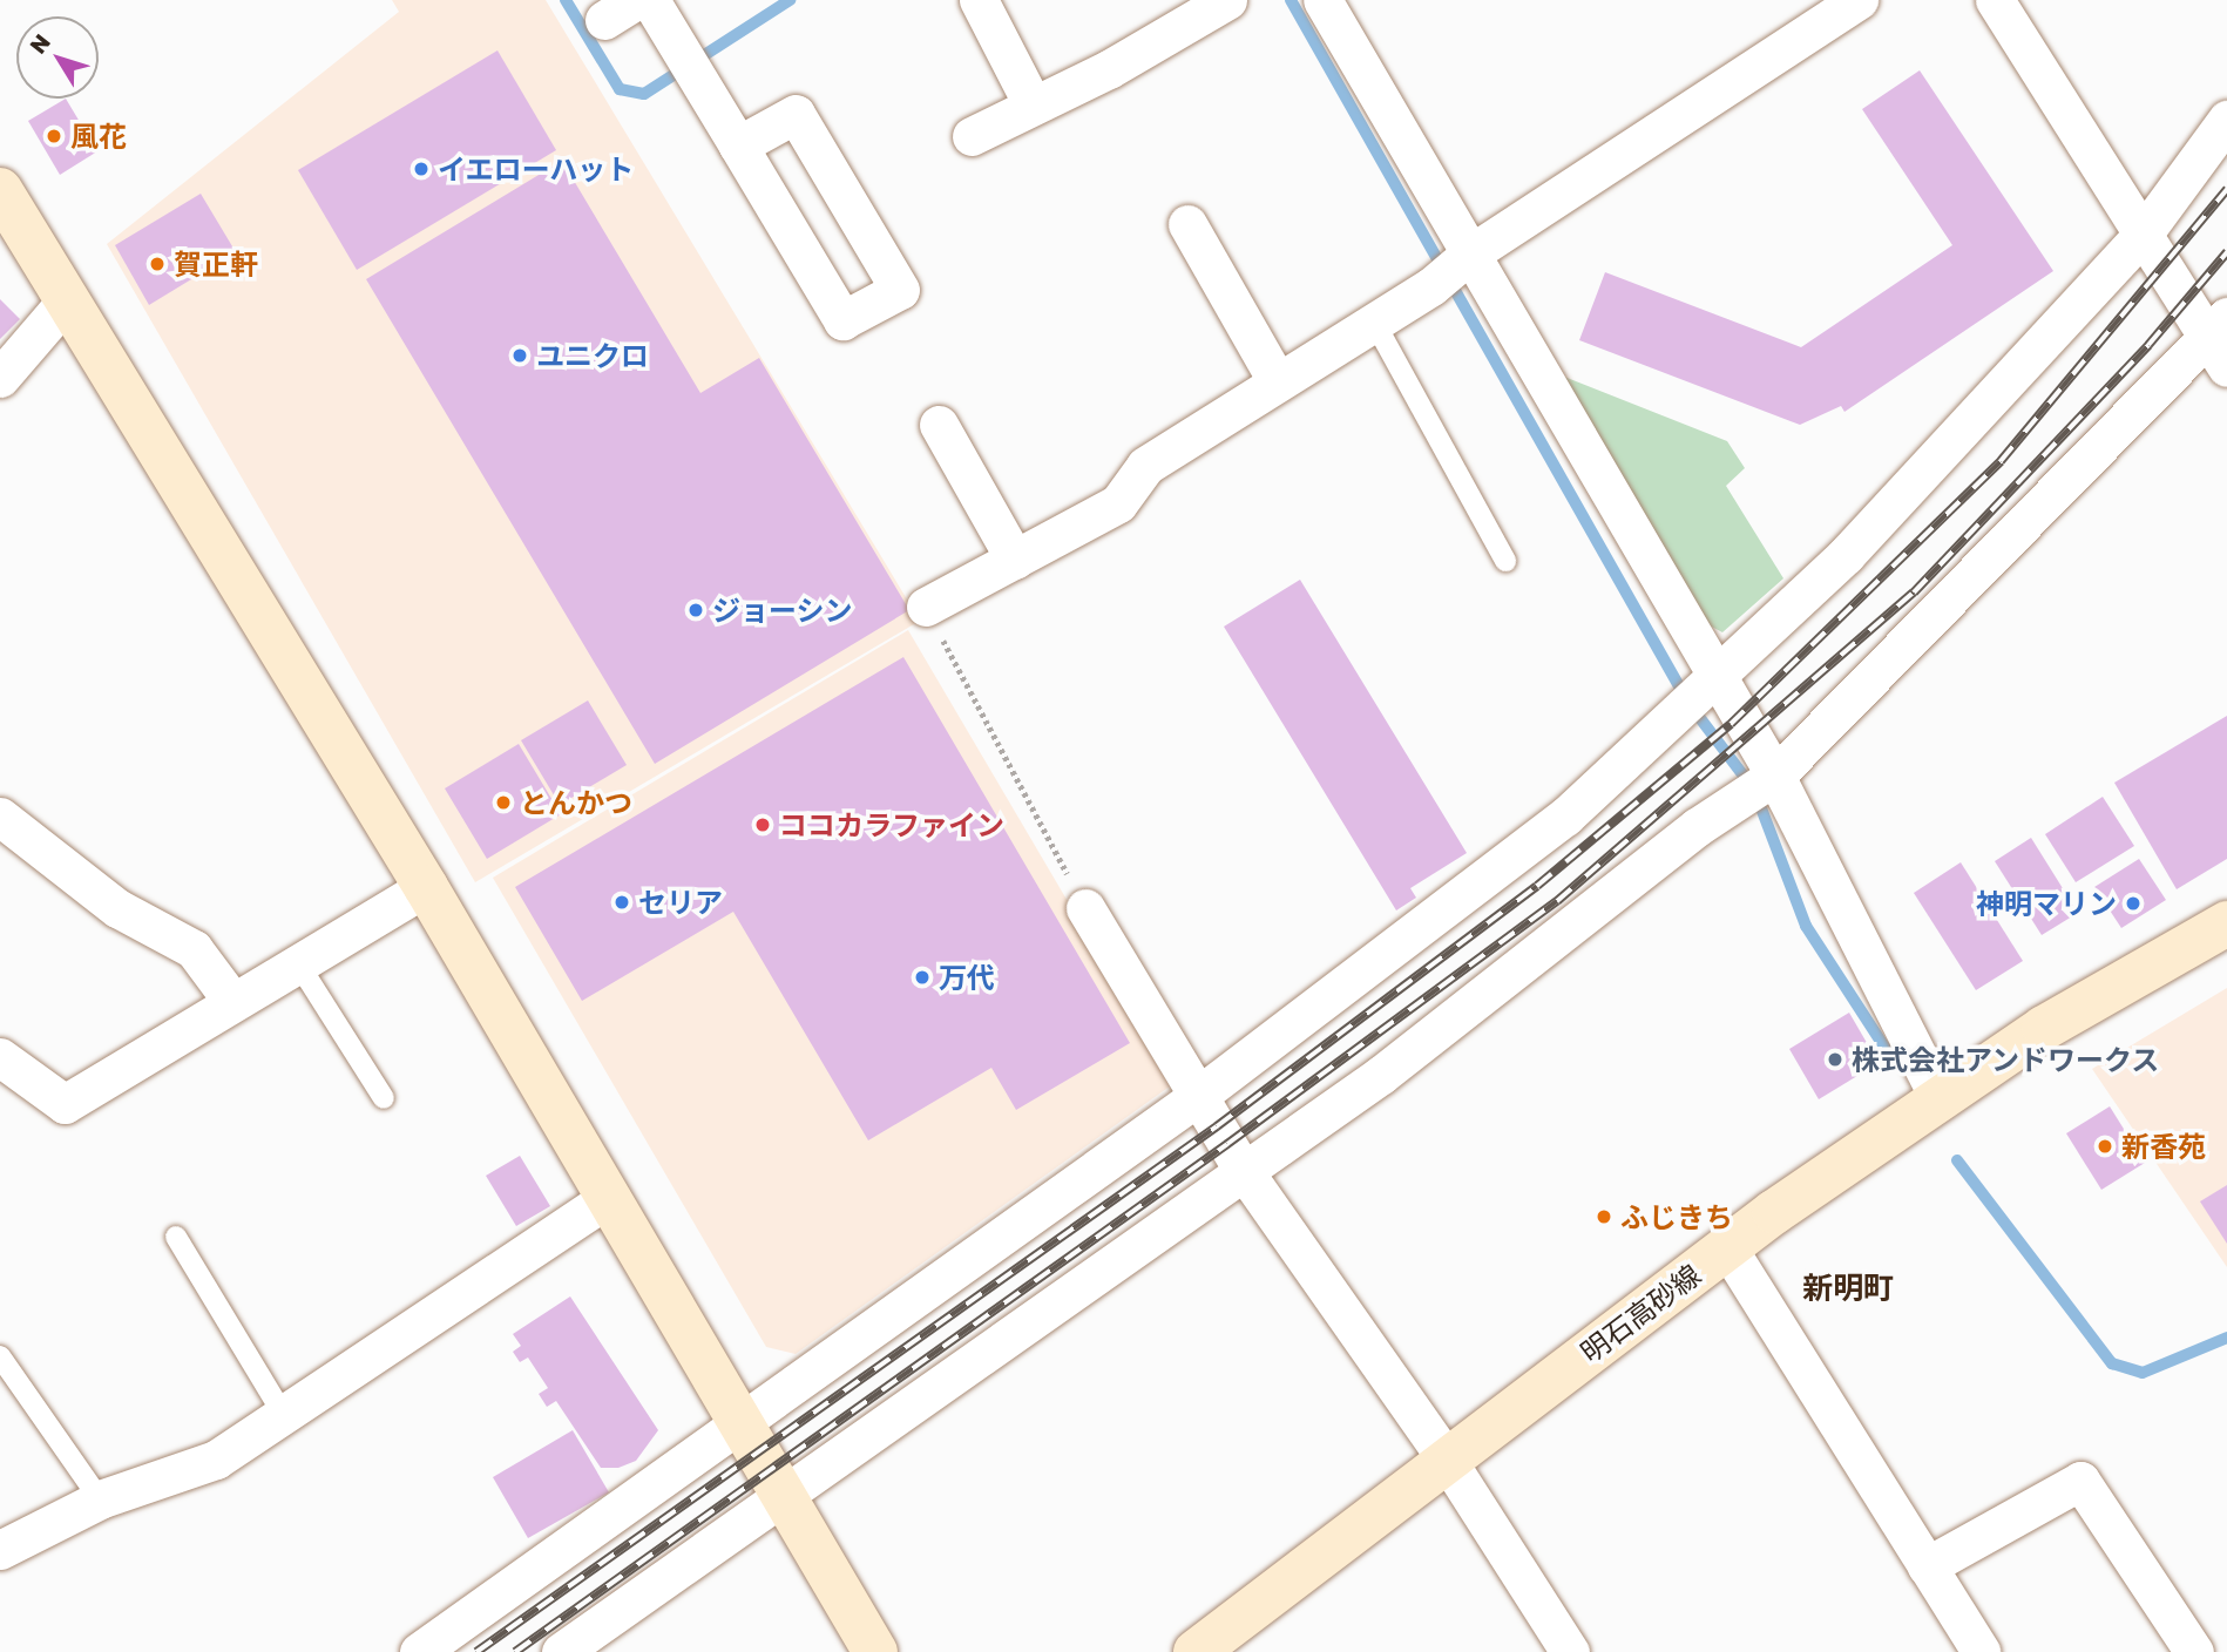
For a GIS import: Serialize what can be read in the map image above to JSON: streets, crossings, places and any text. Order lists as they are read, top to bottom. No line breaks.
{"streets":{"street":["明石高砂線"]},"districts":["新明町"],"places":["風花","イエローハット","賀正軒","ユニクロ","ジョーシン","とんかつ","ココカラファイン","セリア","神明マリン","万代","株式会社アンドワークス","新香苑","ふじきち"],"north":"top left"}
